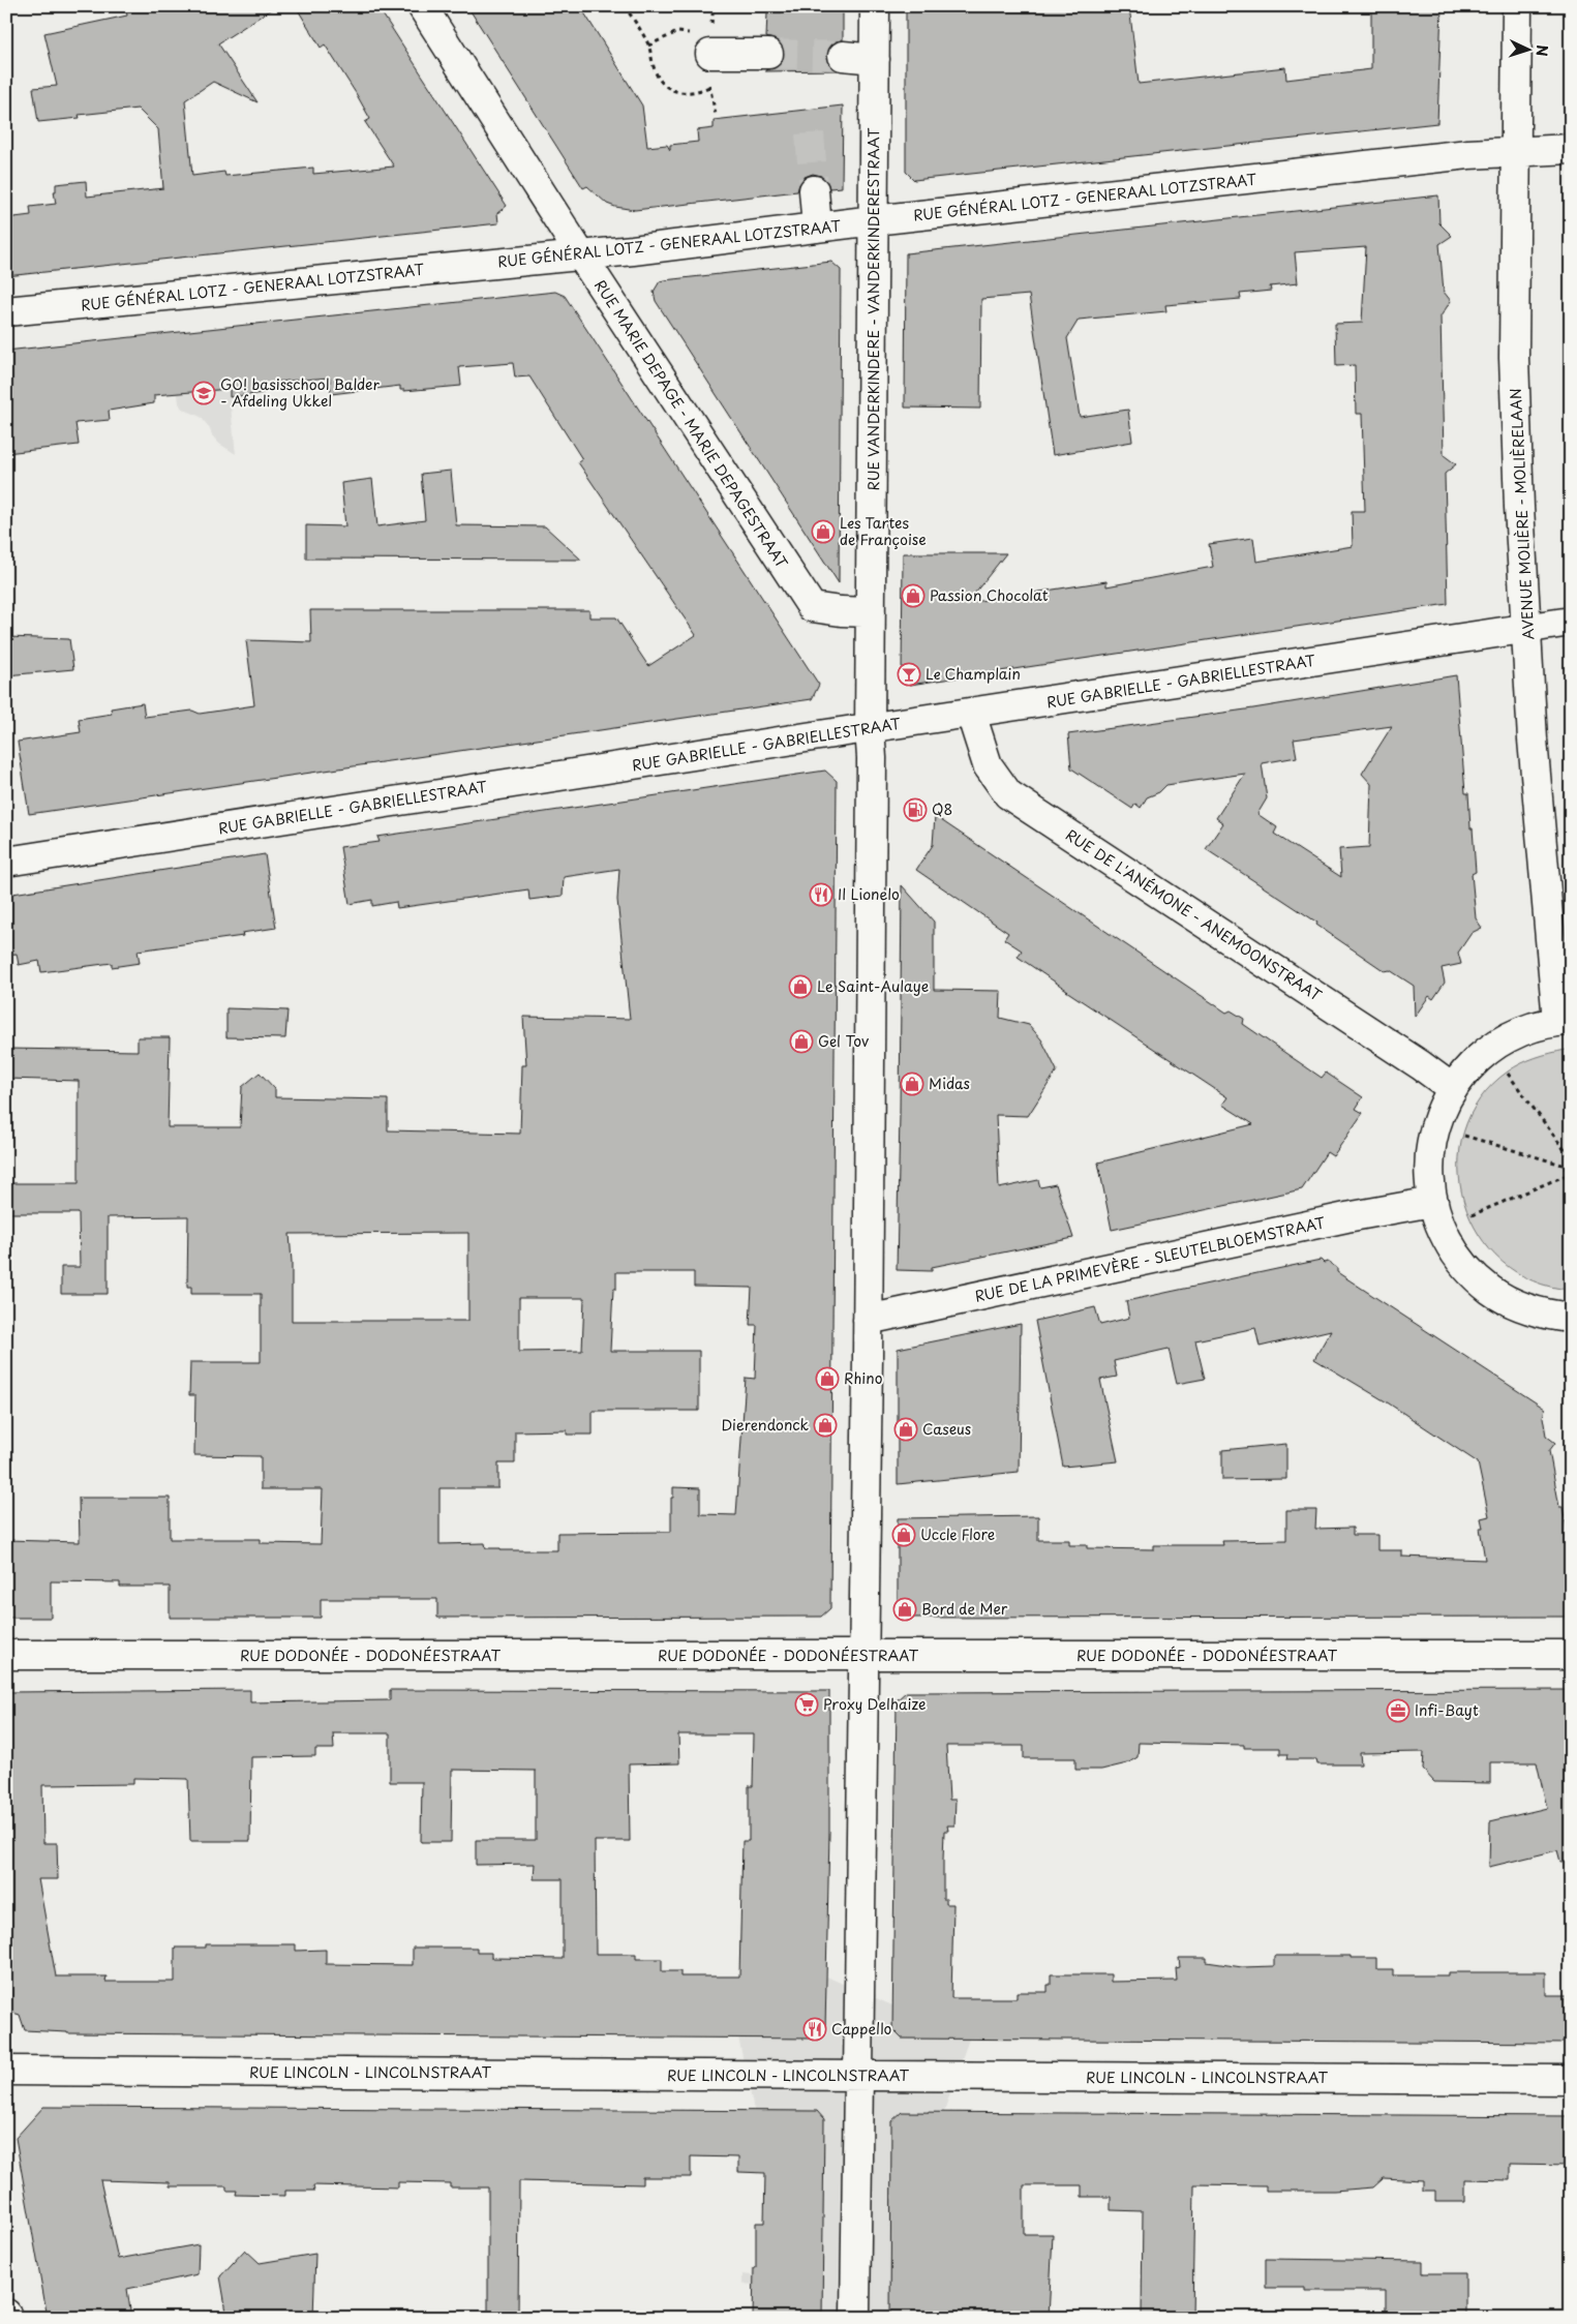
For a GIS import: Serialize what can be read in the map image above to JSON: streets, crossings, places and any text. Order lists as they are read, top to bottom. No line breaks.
{"streets":{"street":["RUE GÉNÉRAL LOTZ - GENERAAL LOTZSTRAAT","RUE VANDERKINDERE - VANDERKINDERESTRAAT","RUE MARIE DEPAGE - MARIE DEPAGESTRAAT","AVENUE MOLIÈRE - MOLIÈRELAAN","RUE GABRIELLE - GABRIELLESTRAAT","RUE DE L'ANÉMONE - ANEMOONSTRAAT","RUE DE LA PRIMEVÈRE - SLEUTELBLOEMSTRAAT","RUE DODONÉE - DODONÉESTRAAT","RUE LINCOLN - LINCOLNSTRAAT"]},"crossings":[["RUE GÉNÉRAL LOTZ - GENERAAL LOTZSTRAAT","RUE VANDERKINDERE - VANDERKINDERESTRAAT"],["RUE GÉNÉRAL LOTZ - GENERAAL LOTZSTRAAT","RUE MARIE DEPAGE - MARIE DEPAGESTRAAT"],["RUE GÉNÉRAL LOTZ - GENERAAL LOTZSTRAAT","AVENUE MOLIÈRE - MOLIÈRELAAN"],["RUE VANDERKINDERE - VANDERKINDERESTRAAT","RUE MARIE DEPAGE - MARIE DEPAGESTRAAT"],["RUE VANDERKINDERE - VANDERKINDERESTRAAT","RUE GABRIELLE - GABRIELLESTRAAT"],["RUE VANDERKINDERE - VANDERKINDERESTRAAT","RUE DE LA PRIMEVÈRE - SLEUTELBLOEMSTRAAT"],["RUE VANDERKINDERE - VANDERKINDERESTRAAT","RUE DODONÉE - DODONÉESTRAAT"],["RUE VANDERKINDERE - VANDERKINDERESTRAAT","RUE LINCOLN - LINCOLNSTRAAT"],["AVENUE MOLIÈRE - MOLIÈRELAAN","RUE GABRIELLE - GABRIELLESTRAAT"],["RUE GABRIELLE - GABRIELLESTRAAT","RUE DE L'ANÉMONE - ANEMOONSTRAAT"]],"places":{"school or university":["GO! basisschool Balder - Afdeling Ukkel"],"shop":["Les Tartes de Françoise","Passion Chocolat","Le Saint-Aulaye","Gel Tov","Midas","Rhino","Dierendonck","Caseus","Uccle Flore","Bord de Mer"],"bar":["Le Champlain"],"fuel station":["Q8"],"restaurant":["Il Lionelo","Cappello"],"supermarket":["Proxy Delhaize"],"office":["Infi-Bayt"]},"north":"right"}
